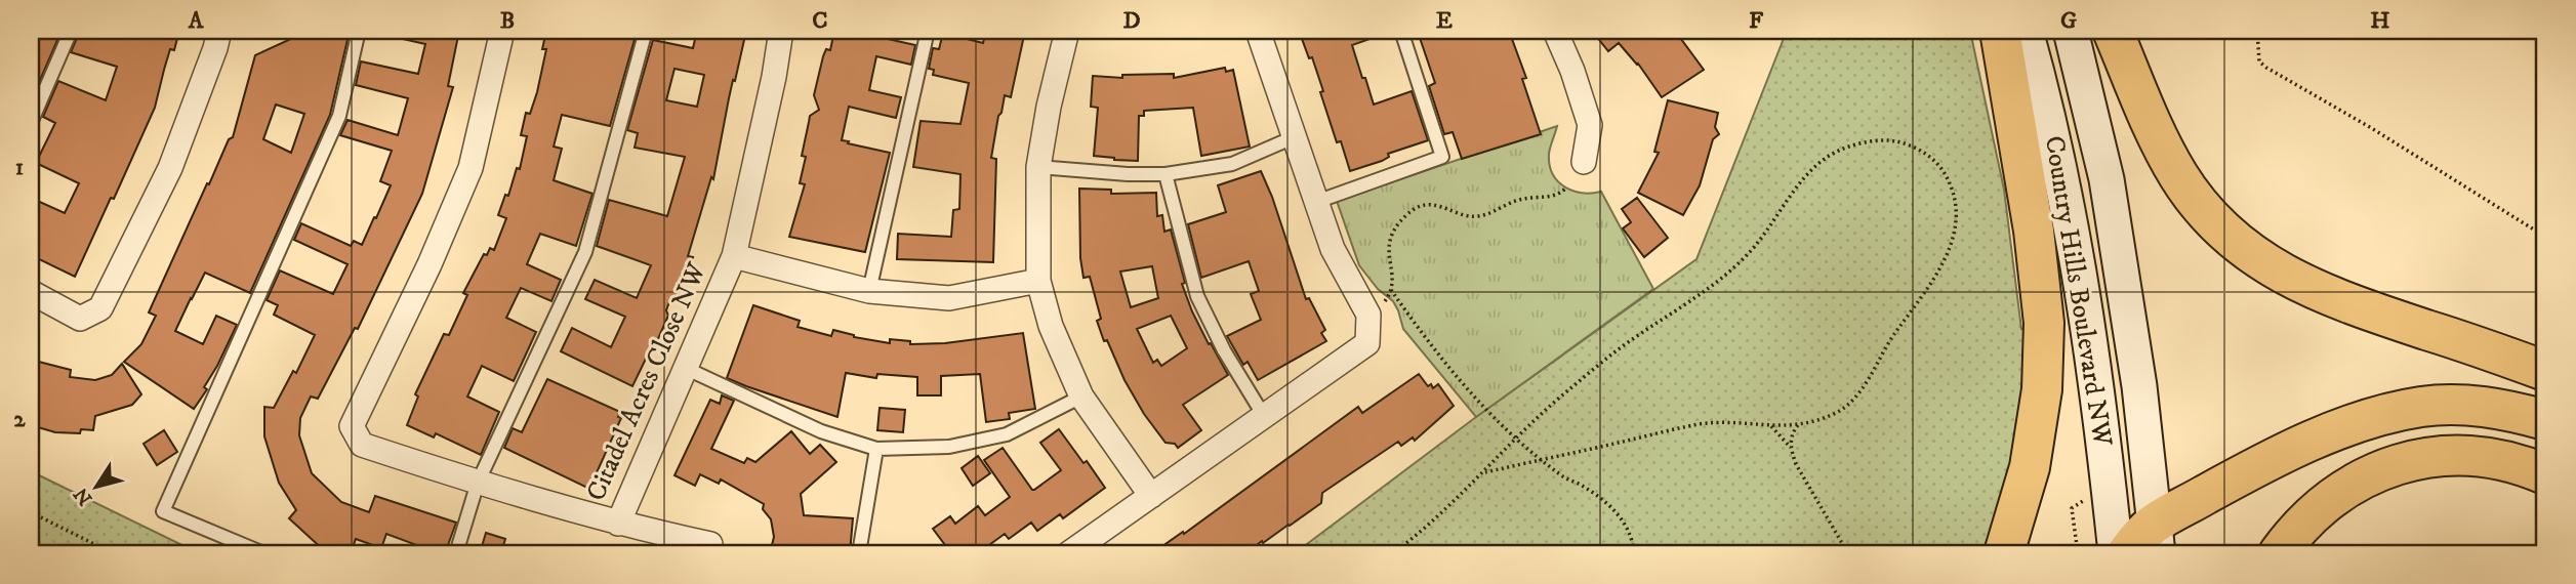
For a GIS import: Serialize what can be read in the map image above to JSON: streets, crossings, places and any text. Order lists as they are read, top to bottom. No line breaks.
{"streets":{"main road":["Country Hills Boulevard NW"],"street":["Citadel Acres Close NW"]},"north":"bottom left","grid":{"columns":["A","B","C","D","E","F","G","H"],"rows":["1","2"]}}
